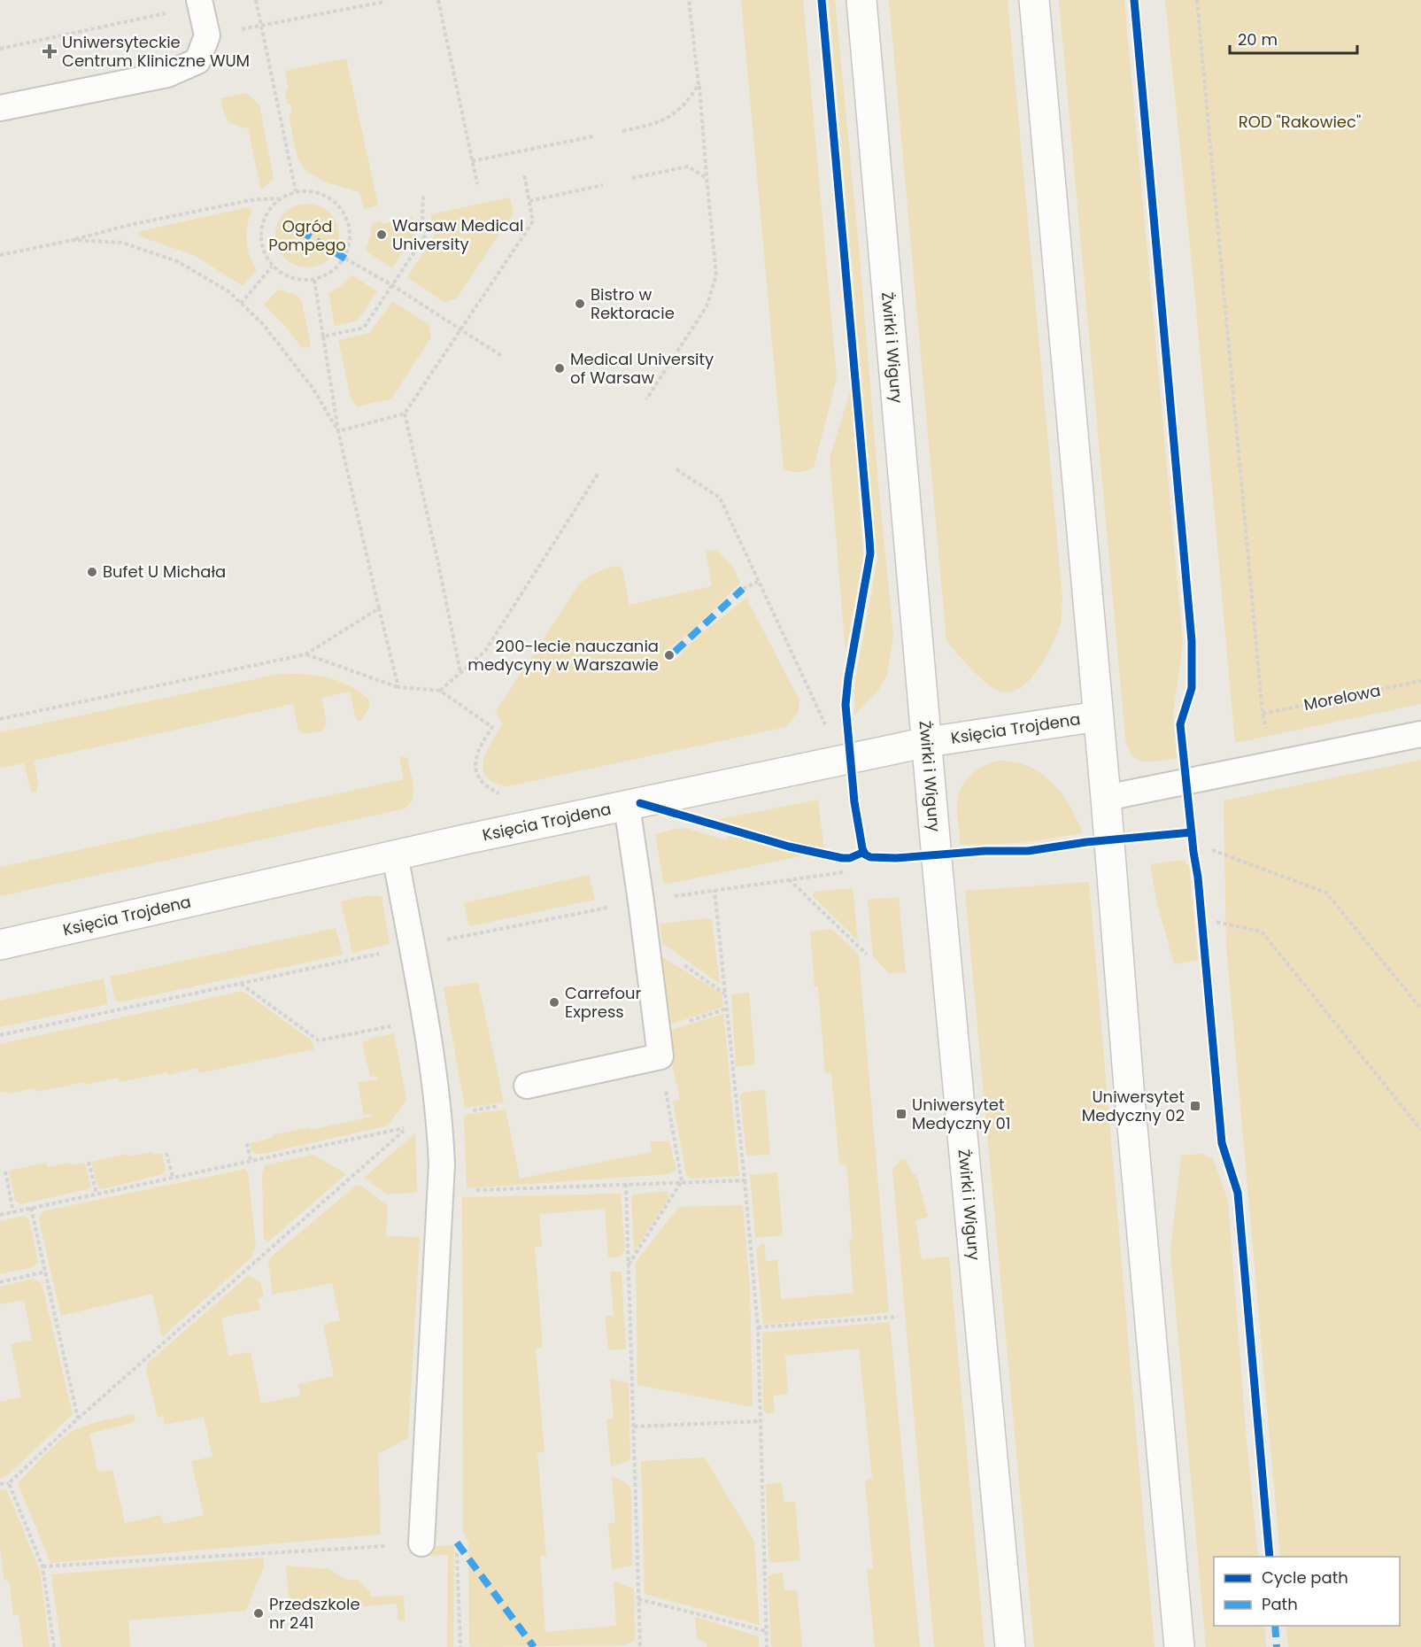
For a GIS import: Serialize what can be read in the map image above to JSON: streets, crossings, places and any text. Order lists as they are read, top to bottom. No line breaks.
{"streets":{"main road":["Żwirki i Wigury","Księcia Trojdena"],"path":["Morelowa"]},"crossings":[["Żwirki i Wigury","Księcia Trojdena"]],"parks":["ROD \"Rakowiec\"","Ogród Pompego"],"places":{"health":["Uniwersyteckie Centrum Kliniczne WUM"],"other":["Warsaw Medical University","Bistro w Rektoracie","Medical University of Warsaw","Bufet U Michała","200-lecie nauczania medycyny w Warszawie","Carrefour Express","Przedszkole nr 241"],"transit":["Uniwersytet Medyczny 02","Uniwersytet Medyczny 01"]},"legend":["Cycle path","Path"],"scale_bar":"20 m"}
